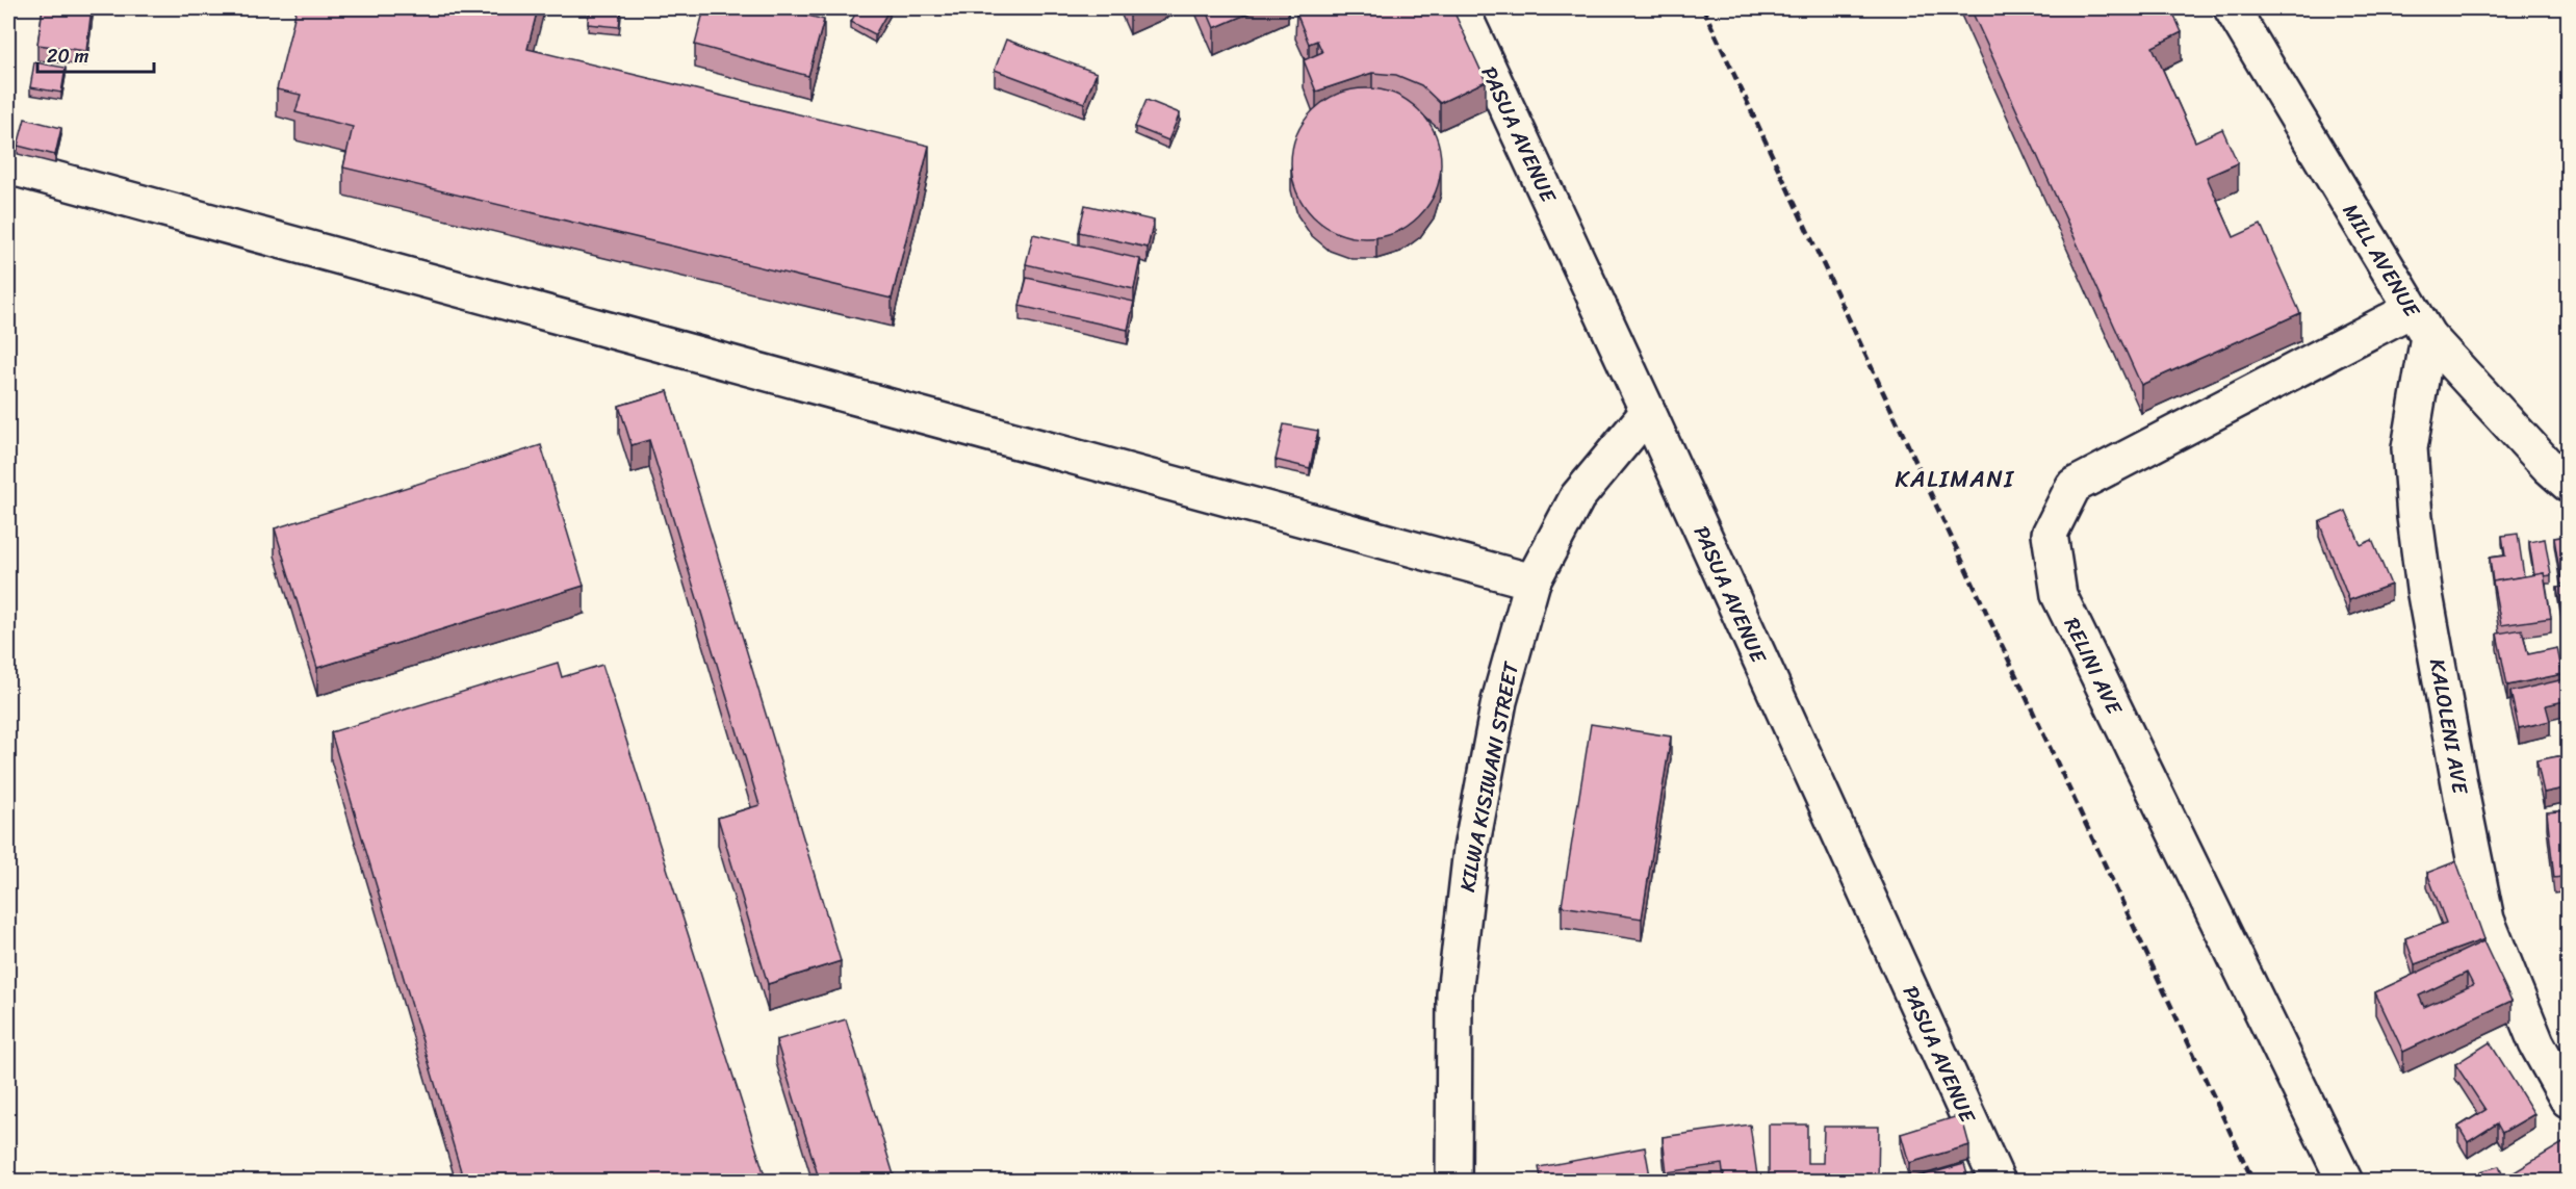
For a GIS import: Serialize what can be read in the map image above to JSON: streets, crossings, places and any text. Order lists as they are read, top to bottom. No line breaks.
{"streets":{"street":["PASUA AVENUE","MILL AVENUE","RELINI AVE","KALOLENI AVE","KILWA KISIWANI STREET"]},"crossings":[["PASUA AVENUE","KILWA KISIWANI STREET"],["MILL AVENUE","RELINI AVE"],["MILL AVENUE","KALOLENI AVE"],["RELINI AVE","KALOLENI AVE"]],"districts":["KALIMANI"],"scale_bar":"20 m"}
